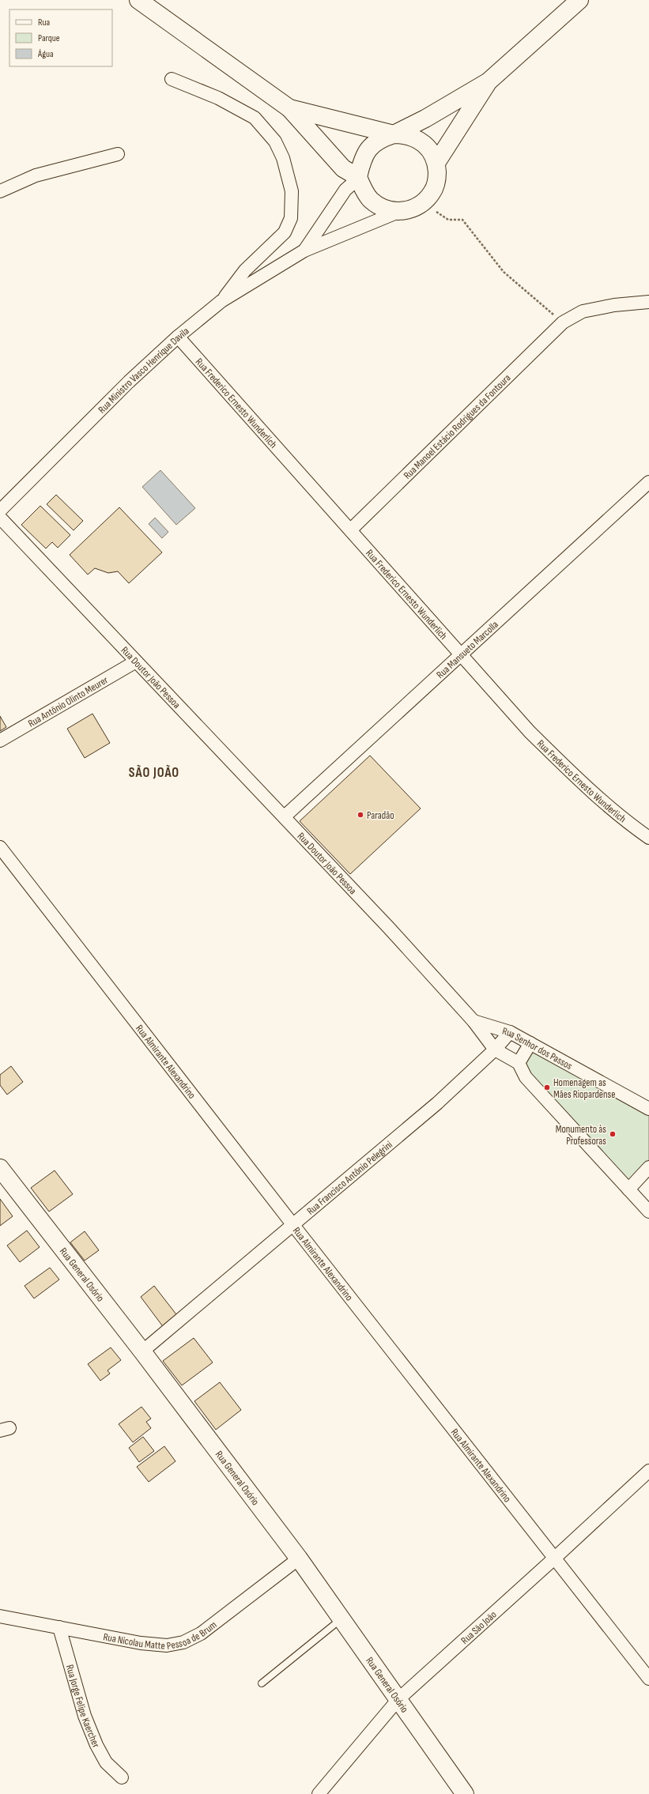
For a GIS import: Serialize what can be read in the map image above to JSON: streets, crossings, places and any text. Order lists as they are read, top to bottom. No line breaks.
{"streets":{"main road":["Rua General Osório"],"street":["Rua Ministro Vasco Henrique Davila","Rua Frederico Ernesto Wunderlich","Rua Manoel Estácio Rodrigues da Fontoura","Rua Mansueto Marcolla","Rua Doutor João Pessoa","Rua Antônio Olinto Meurer","Rua Senhor dos Passos","Rua Almirante Alexandrino","Rua Francisco Antônio Pelegrini","Rua Nicolau Matte Pessoa de Brum","Rua São João","Rua Jorge Felipe Kaercher"]},"crossings":[["Rua Ministro Vasco Henrique Davila","Rua Frederico Ernesto Wunderlich"],["Rua Frederico Ernesto Wunderlich","Rua Manoel Estácio Rodrigues da Fontoura"],["Rua Frederico Ernesto Wunderlich","Rua Mansueto Marcolla"],["Rua Mansueto Marcolla","Rua Doutor João Pessoa"],["Rua Doutor João Pessoa","Rua Antônio Olinto Meurer"],["Rua Doutor João Pessoa","Rua Senhor dos Passos"],["Rua Doutor João Pessoa","Rua Francisco Antônio Pelegrini"],["Rua Senhor dos Passos","Rua Francisco Antônio Pelegrini"],["Rua Almirante Alexandrino","Rua Francisco Antônio Pelegrini"],["Rua Almirante Alexandrino","Rua São João"],["Rua Francisco Antônio Pelegrini","Rua General Osório"],["Rua General Osório","Rua Nicolau Matte Pessoa de Brum"],["Rua General Osório","Rua São João"],["Rua Nicolau Matte Pessoa de Brum","Rua Jorge Felipe Kaercher"]],"districts":["SÃO JOÃO"],"places":["Paradão","Homenagem as Mães Riopardense","Monumento às Professoras"],"legend":["Rua","Parque","Água"]}
